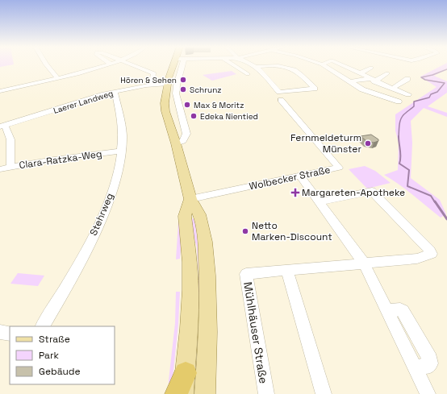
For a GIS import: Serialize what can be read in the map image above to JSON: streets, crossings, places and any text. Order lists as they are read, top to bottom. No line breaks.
{"streets":{"street":["Laerer Landweg","Clara-Ratzka-Weg","Wolbecker Straße","Stehrweg","Mühlhäuser Straße"]},"crossings":[["Laerer Landweg","Stehrweg"],["Clara-Ratzka-Weg","Stehrweg"]],"places":{"other":["Hören & Sehen","Schrunz","Max & Moritz","Edeka Nientied","Fernmeldeturm Münster","Netto Marken-Discount"],"health":["Margareten-Apotheke"]},"legend":["Straße","Park","Gebäude"]}
